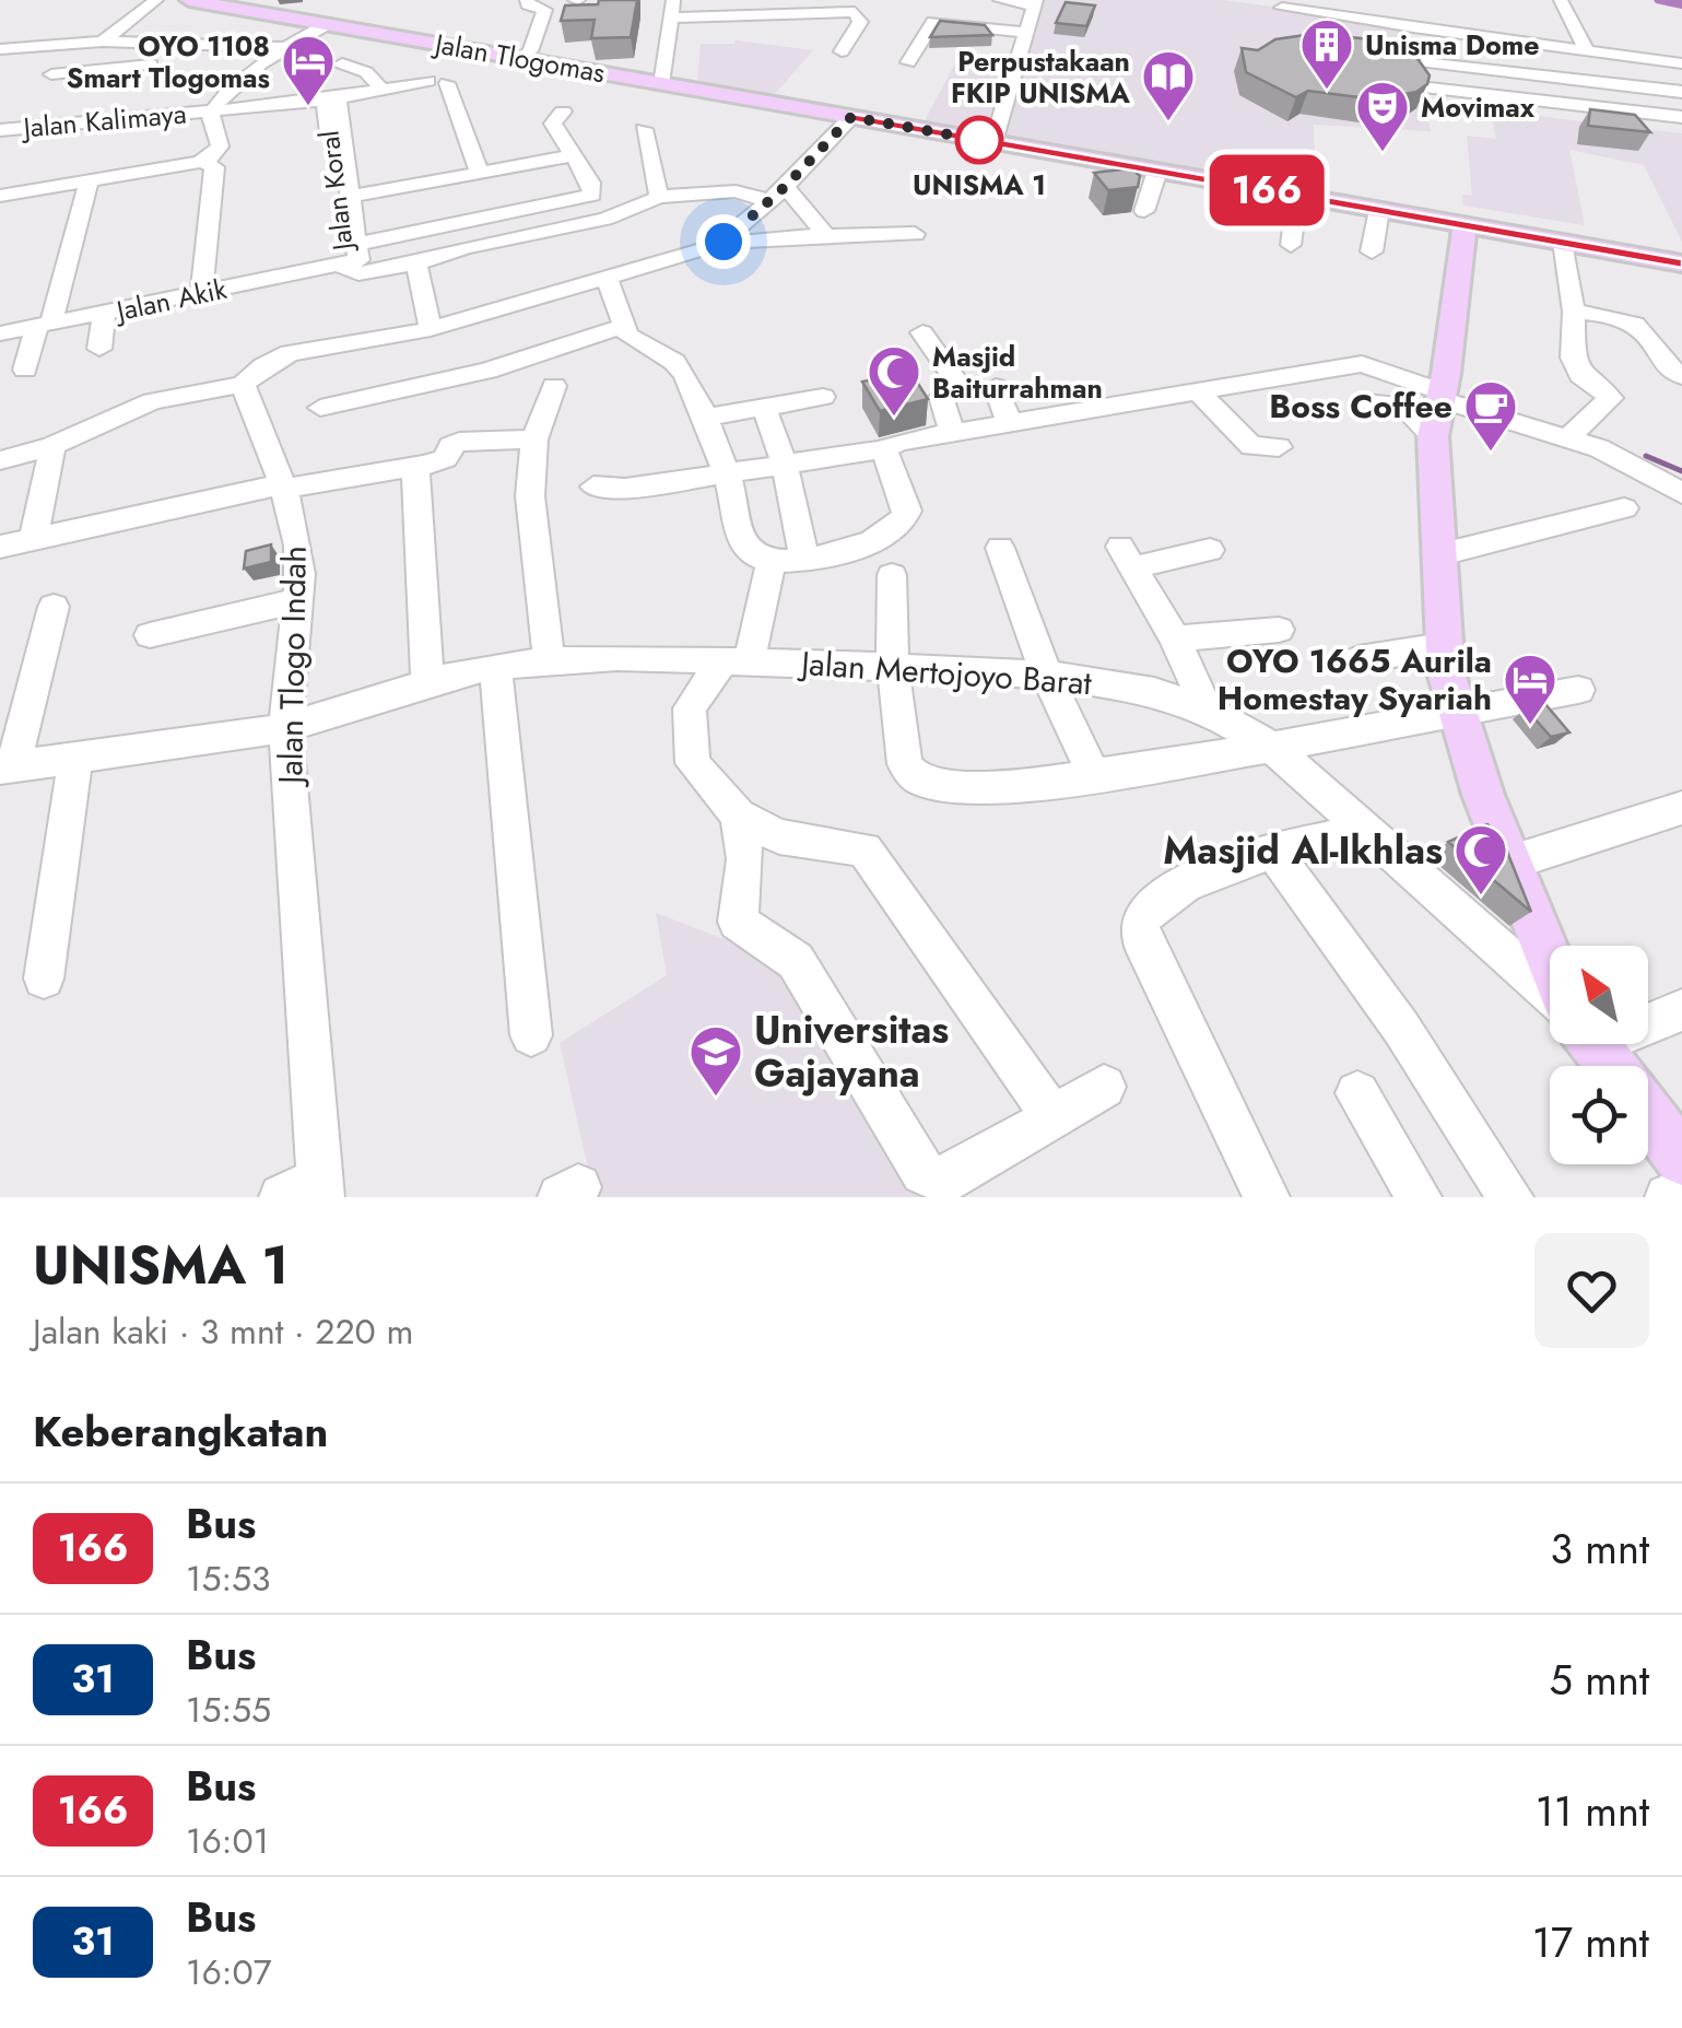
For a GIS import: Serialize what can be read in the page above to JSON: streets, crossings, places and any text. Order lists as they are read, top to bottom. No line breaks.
{"streets":{"main road":["Jalan Tlogomas"],"street":["Jalan Kalimaya","Jalan Koral","Jalan Akik","Jalan Tlogo Indah","Jalan Mertojoyo Barat"]},"crossings":[["Jalan Kalimaya","Jalan Koral"],["Jalan Koral","Jalan Akik"],["Jalan Tlogo Indah","Jalan Mertojoyo Barat"]],"places":{"building":["Unisma Dome"],"hotel":["OYO 1108 Smart Tlogomas","OYO 1665 Aurila Homestay Syariah"],"library":["Perpustakaan FKIP UNISMA"],"other":["UNISMA 1"],"theatre":["Movimax"],"mosque":["Masjid Baiturrahman","Masjid Al-Ikhlas"],"cafe":["Boss Coffee"],"school or university":["Universitas Gajayana"]},"lines":["bus line 166"],"north":"top left","page":{"on_map":"166","heading":[["UNISMA 1","Jalan kaki · 3 mnt · 220 m"],"Keberangkatan"],"list":[{"mark":"166","name":"Bus","note":"15:53","value":"3 mnt"},{"mark":"31","name":"Bus","note":"15:55","value":"5 mnt"},{"mark":"166","name":"Bus","note":"16:01","value":"11 mnt"},{"mark":"31","name":"Bus","note":"16:07","value":"17 mnt"}]}}
